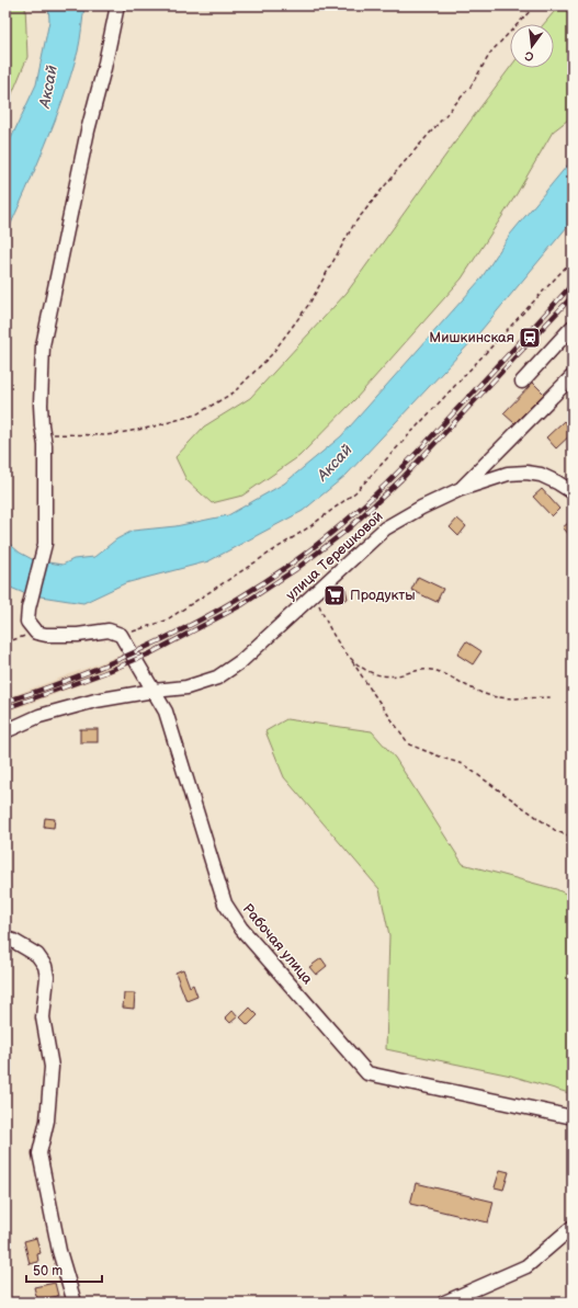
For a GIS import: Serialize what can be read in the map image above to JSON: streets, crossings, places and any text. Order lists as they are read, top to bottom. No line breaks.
{"streets":{"street":["улица Терешковой","Рабочая улица"]},"crossings":[["улица Терешковой","Рабочая улица"]],"water":["Аксай"],"places":{"station":["Мишкинская"],"supermarket":["Продукты"]},"scale_bar":"50 m","north":"bottom"}
